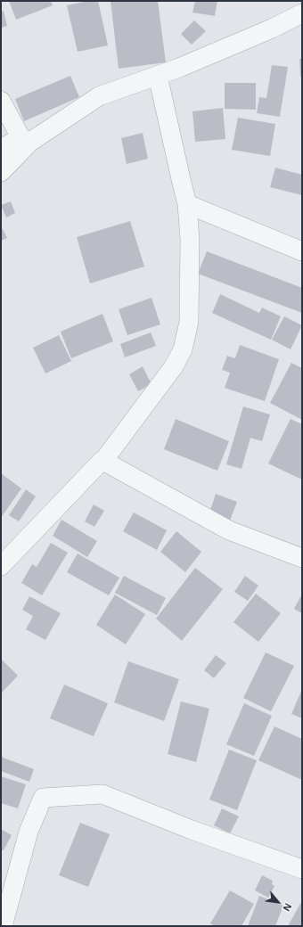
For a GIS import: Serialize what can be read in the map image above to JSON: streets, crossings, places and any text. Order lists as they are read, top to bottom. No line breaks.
{"north":"bottom right"}
